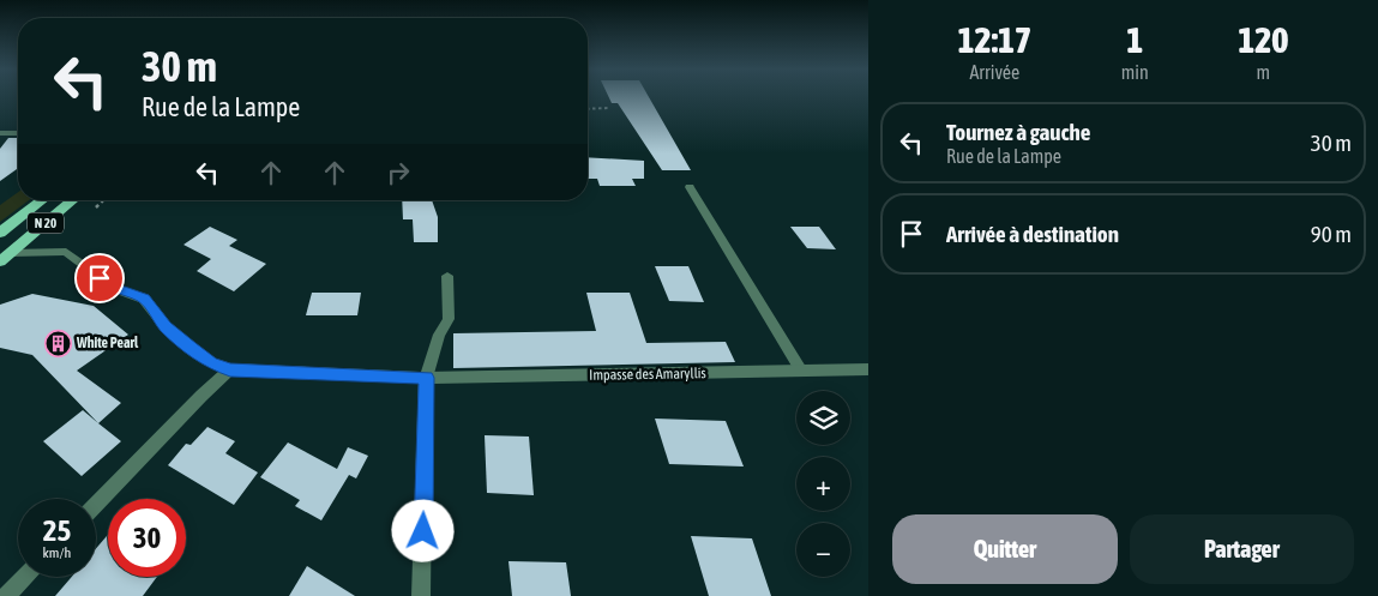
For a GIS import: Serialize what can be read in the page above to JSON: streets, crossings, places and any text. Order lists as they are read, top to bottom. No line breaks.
{"streets":{"main road":["N 20"],"street":["Impasse des Amaryllis"]},"places":{"building":["White Pearl"]},"page":{"eta":["12:17","Arrivée","1","min","120","m"],"turn":["30 m","Rue de la Lampe"],"list":[{"name":"Tournez à gauche","note":"Rue de la Lampe","value":"30 m"},{"name":"Arrivée à destination","value":"90 m"}],"map_buttons":["+","−"],"speed":"25 km/h","limit":"30","buttons":["Quitter","Partager"]}}
